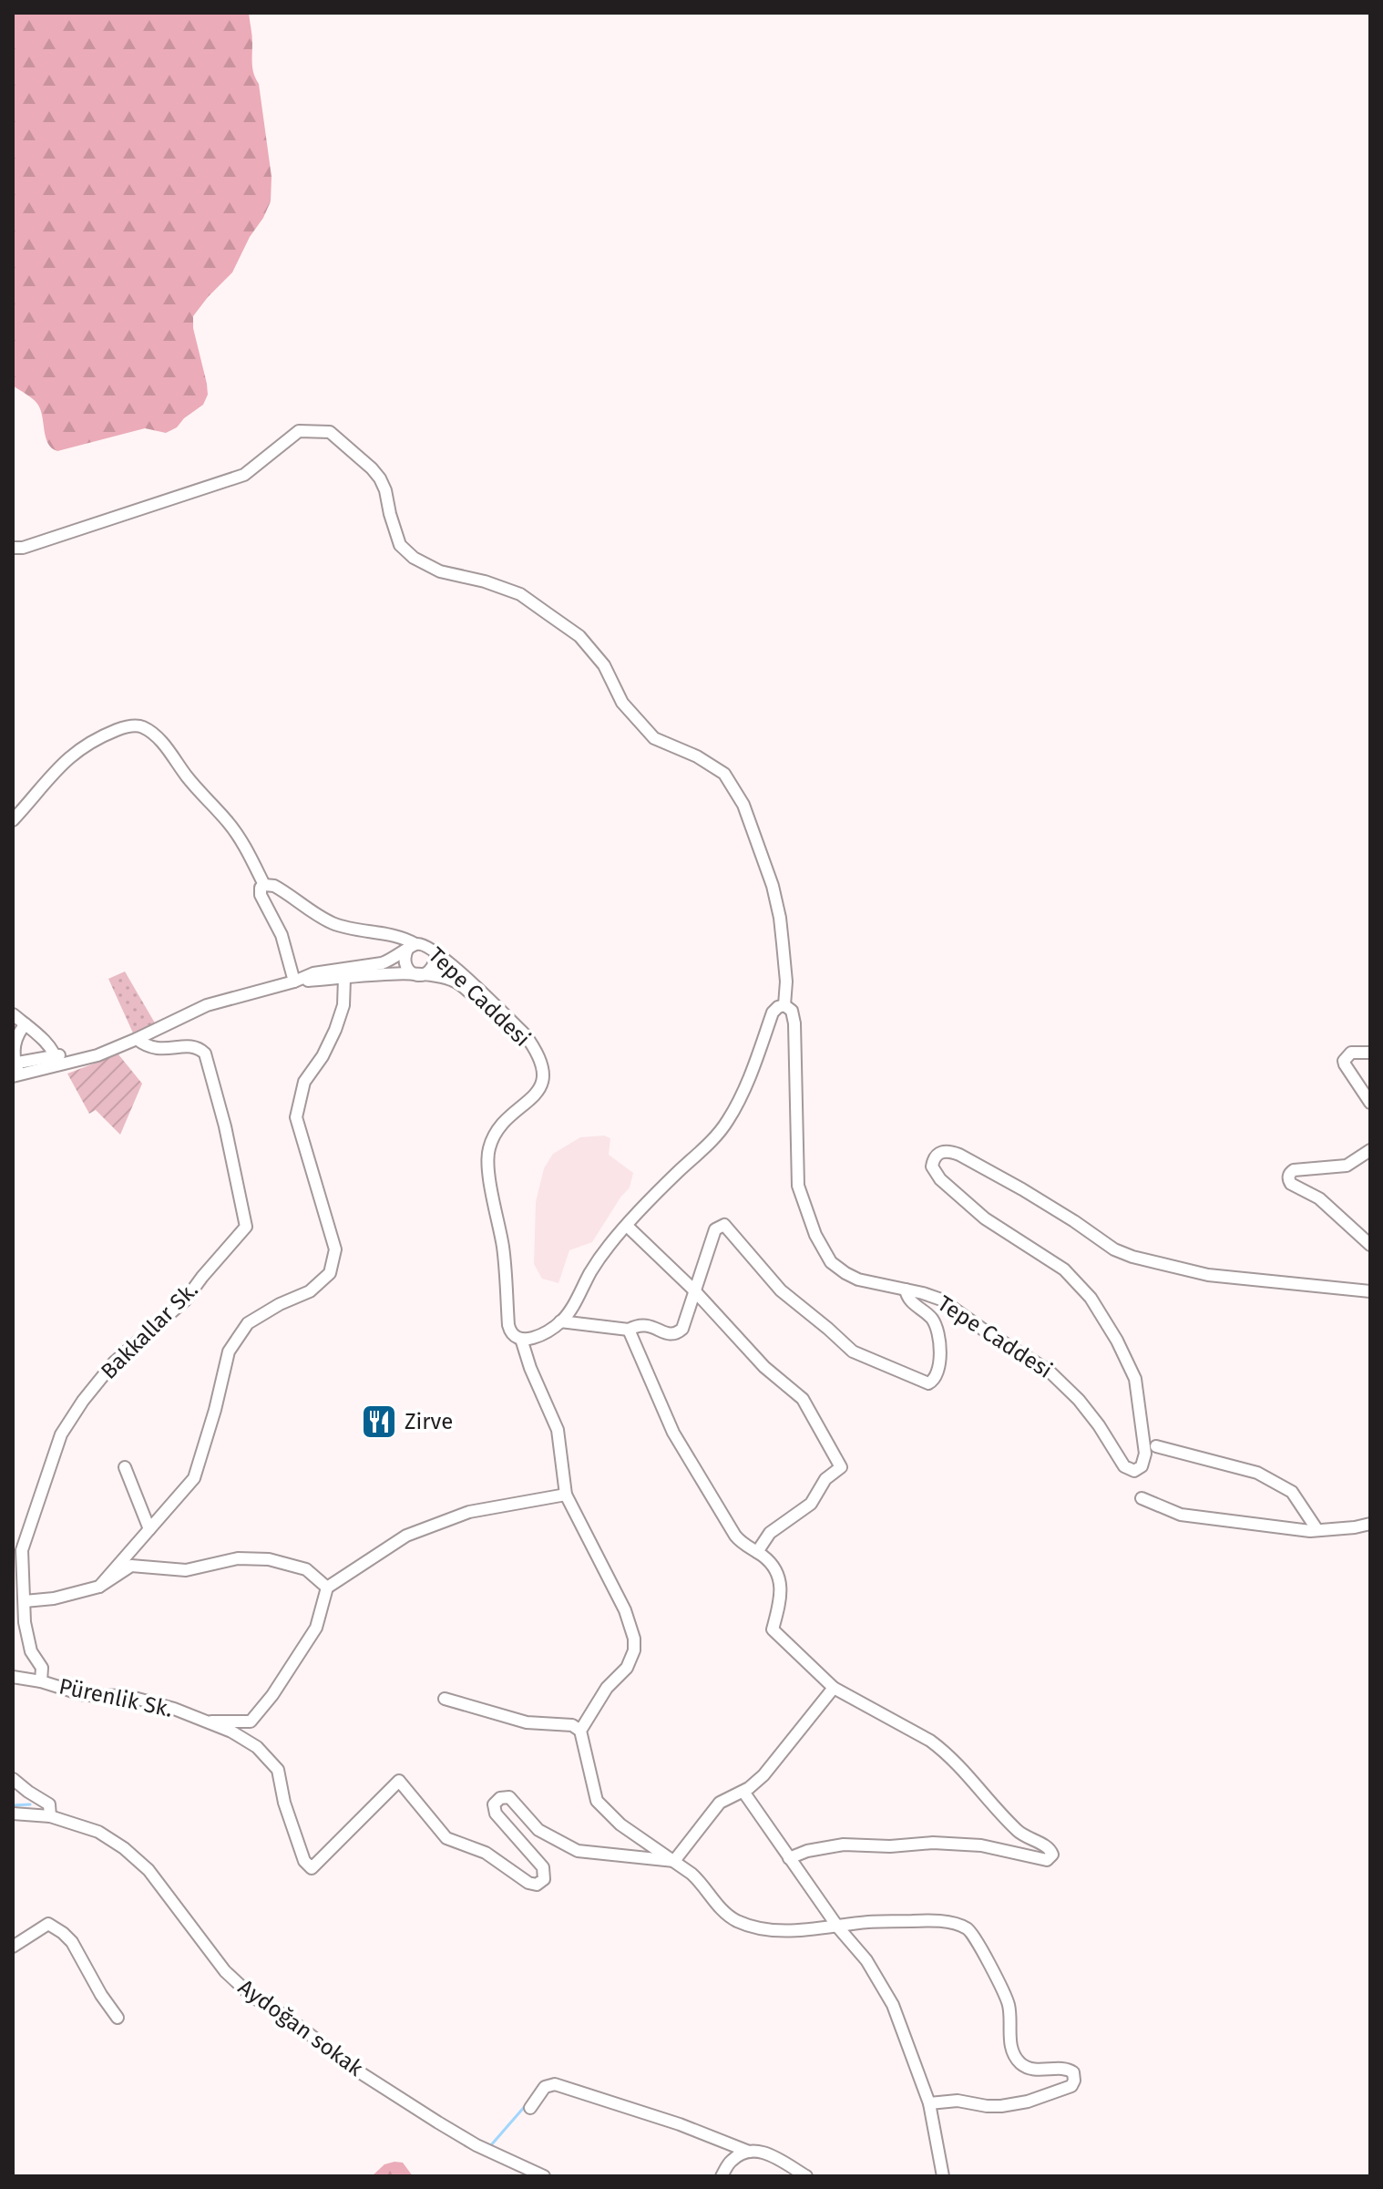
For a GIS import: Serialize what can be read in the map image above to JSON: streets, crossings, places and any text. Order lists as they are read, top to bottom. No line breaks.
{"streets":{"street":["Tepe Caddesi","Bakkallar Sk.","Pürenlik Sk.","Aydoğan sokak"]},"crossings":[["Tepe Caddesi","Bakkallar Sk."],["Bakkallar Sk.","Pürenlik Sk."]],"places":{"restaurant":["Zirve"]}}
